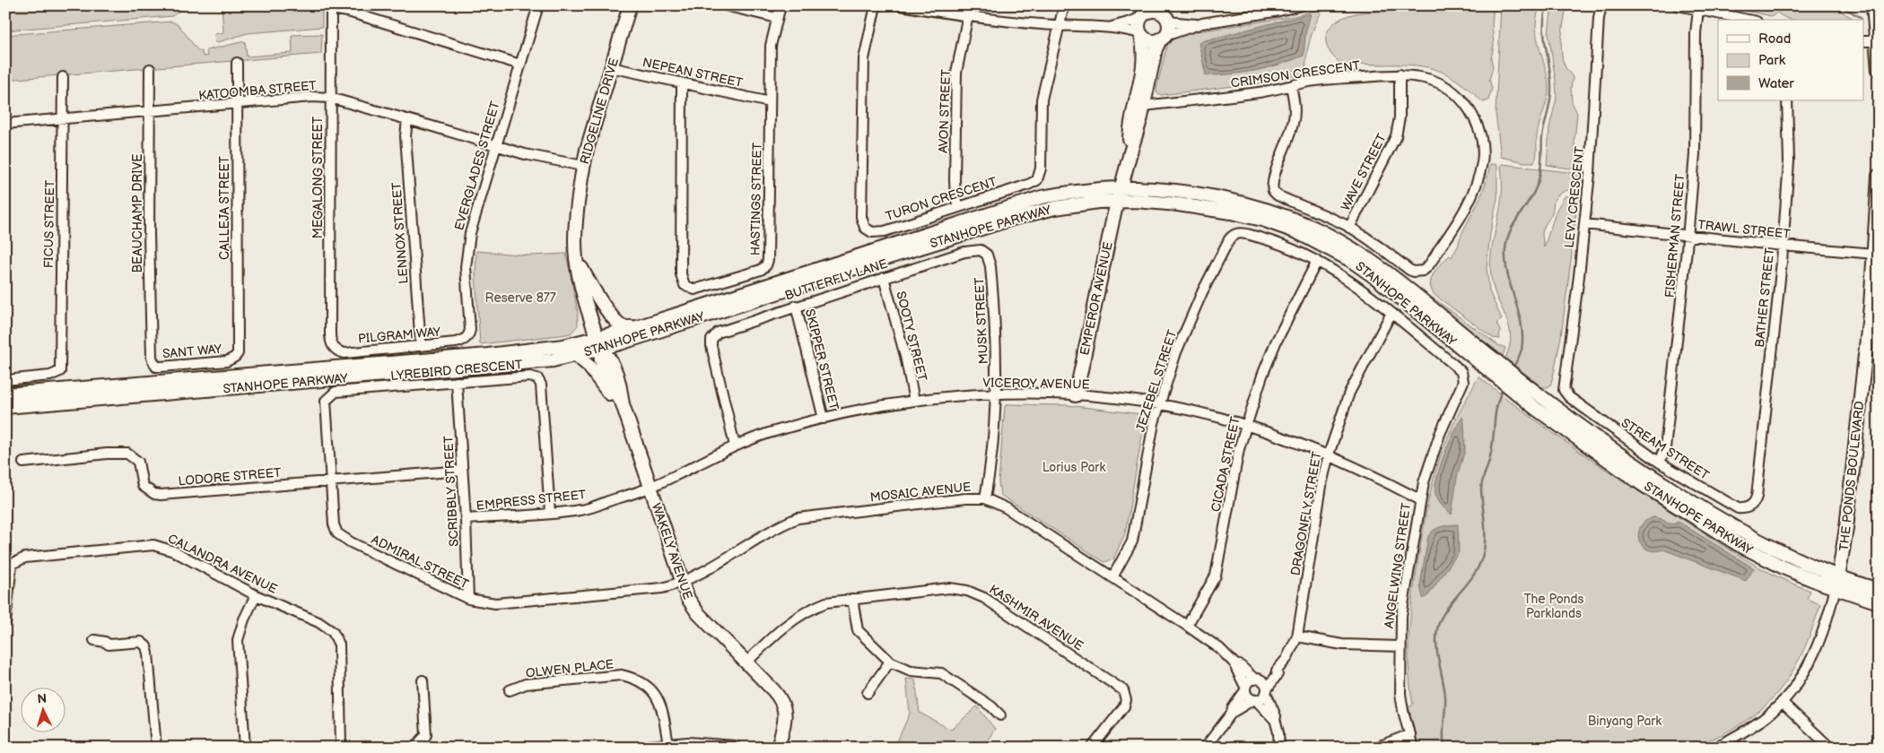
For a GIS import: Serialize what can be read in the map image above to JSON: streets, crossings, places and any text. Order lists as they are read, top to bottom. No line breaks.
{"streets":{"main road":["RIDGELINE DRIVE","STANHOPE PARKWAY","EMPEROR AVENUE","THE PONDS BOULEVARD","WAKELY AVENUE"],"street":["NEPEAN STREET","CRIMSON CRESCENT","KATOOMBA STREET","AVON STREET","EVERGLADES STREET","WAVE STREET","MEGALONG STREET","LEVY CRESCENT","HASTINGS STREET","TURON CRESCENT","CALLEJA STREET","BEAUCHAMP DRIVE","FICUS STREET","TRAWL STREET","LENNOX STREET","FISHERMAN STREET","BUTTERFLY LANE","BATHER STREET","MUSK STREET","PILGRAM WAY","SOOTY STREET","SANT WAY","SKIPPER STREET","LYREBIRD CRESCENT","JEZEBEL STREET","VICEROY AVENUE","STREAM STREET","CICADA STREET","LODORE STREET","SCRIBBLY STREET","MOSAIC AVENUE","EMPRESS STREET","DRAGONFLY STREET","ADMIRAL STREET","CALANDRA AVENUE","ANGELWING STREET","KASHMIR AVENUE","OLWEN PLACE"]},"crossings":[["NEPEAN STREET","RIDGELINE DRIVE"],["NEPEAN STREET","HASTINGS STREET"],["CRIMSON CRESCENT","WAVE STREET"],["KATOOMBA STREET","RIDGELINE DRIVE"],["KATOOMBA STREET","EVERGLADES STREET"],["KATOOMBA STREET","MEGALONG STREET"],["KATOOMBA STREET","CALLEJA STREET"],["KATOOMBA STREET","BEAUCHAMP DRIVE"],["KATOOMBA STREET","FICUS STREET"],["KATOOMBA STREET","LENNOX STREET"],["RIDGELINE DRIVE","STANHOPE PARKWAY"],["RIDGELINE DRIVE","WAKELY AVENUE"],["AVON STREET","TURON CRESCENT"],["EVERGLADES STREET","PILGRAM WAY"],["MEGALONG STREET","PILGRAM WAY"],["LEVY CRESCENT","TRAWL STREET"],["LEVY CRESCENT","STREAM STREET"],["CALLEJA STREET","SANT WAY"],["BEAUCHAMP DRIVE","SANT WAY"],["STANHOPE PARKWAY","EMPEROR AVENUE"],["STANHOPE PARKWAY","THE PONDS BOULEVARD"],["STANHOPE PARKWAY","WAKELY AVENUE"],["TRAWL STREET","FISHERMAN STREET"],["TRAWL STREET","BATHER STREET"],["TRAWL STREET","THE PONDS BOULEVARD"],["LENNOX STREET","PILGRAM WAY"],["FISHERMAN STREET","STREAM STREET"],["BUTTERFLY LANE","MUSK STREET"],["BUTTERFLY LANE","SOOTY STREET"],["BUTTERFLY LANE","SKIPPER STREET"],["BUTTERFLY LANE","VICEROY AVENUE"],["BATHER STREET","STREAM STREET"],["EMPEROR AVENUE","VICEROY AVENUE"],["MUSK STREET","VICEROY AVENUE"],["MUSK STREET","MOSAIC AVENUE"],["SOOTY STREET","VICEROY AVENUE"],["SKIPPER STREET","VICEROY AVENUE"],["LYREBIRD CRESCENT","LODORE STREET"],["LYREBIRD CRESCENT","SCRIBBLY STREET"],["LYREBIRD CRESCENT","EMPRESS STREET"],["LYREBIRD CRESCENT","ADMIRAL STREET"],["JEZEBEL STREET","VICEROY AVENUE"],["JEZEBEL STREET","CICADA STREET"],["JEZEBEL STREET","MOSAIC AVENUE"],["VICEROY AVENUE","CICADA STREET"],["VICEROY AVENUE","EMPRESS STREET"],["VICEROY AVENUE","DRAGONFLY STREET"],["VICEROY AVENUE","WAKELY AVENUE"],["VICEROY AVENUE","ANGELWING STREET"],["CICADA STREET","MOSAIC AVENUE"],["LODORE STREET","SCRIBBLY STREET"],["LODORE STREET","ADMIRAL STREET"],["SCRIBBLY STREET","EMPRESS STREET"],["SCRIBBLY STREET","ADMIRAL STREET"],["MOSAIC AVENUE","DRAGONFLY STREET"],["MOSAIC AVENUE","WAKELY AVENUE"],["MOSAIC AVENUE","ADMIRAL STREET"],["EMPRESS STREET","WAKELY AVENUE"],["DRAGONFLY STREET","ANGELWING STREET"],["WAKELY AVENUE","ADMIRAL STREET"],["WAKELY AVENUE","KASHMIR AVENUE"]],"parks":["Reserve 877","Lorius Park","The Ponds Parklands","Binyang Park"],"legend":["Road","Park","Water"],"north":"top"}
